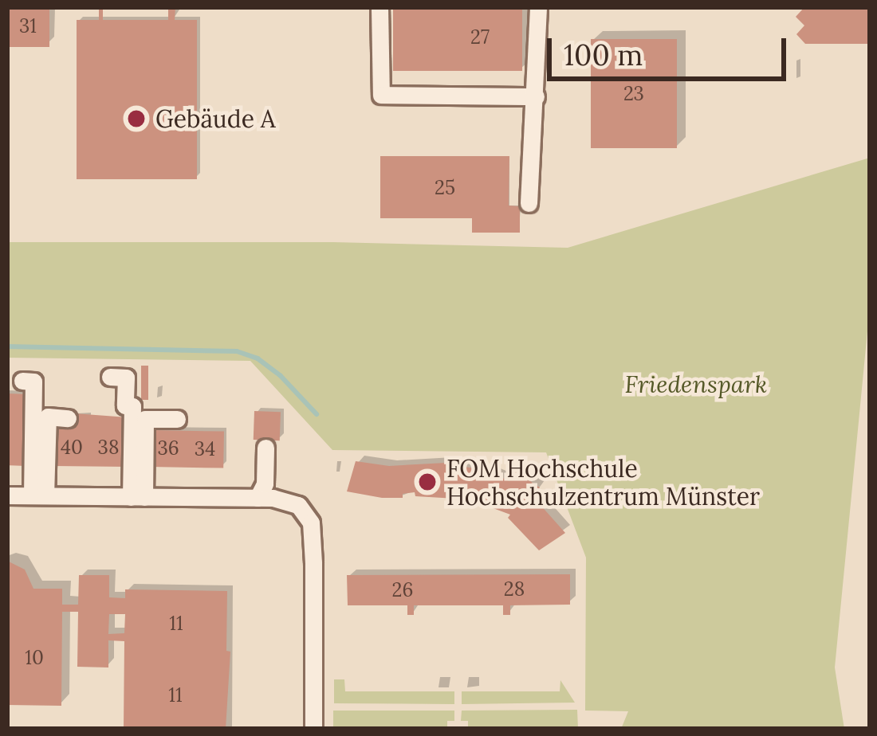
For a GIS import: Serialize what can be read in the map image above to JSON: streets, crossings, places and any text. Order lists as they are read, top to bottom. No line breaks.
{"parks":["Friedenspark"],"places":["Gebäude A","FOM Hochschule Hochschulzentrum Münster"],"house_numbers":["31","27","23","25","40","38","36","34","28","26","11","10","11"],"scale_bar":"100 m"}
